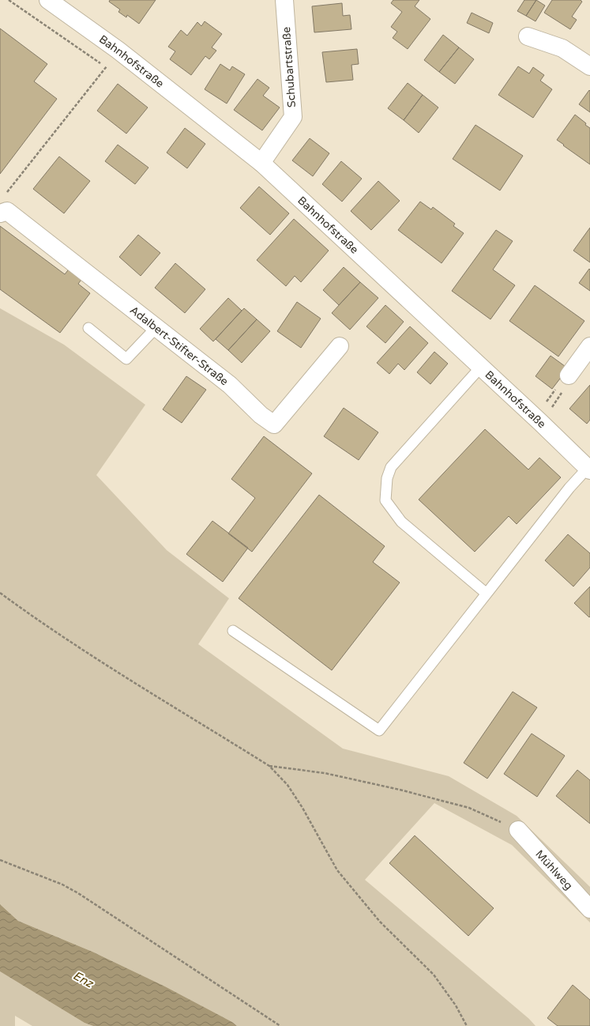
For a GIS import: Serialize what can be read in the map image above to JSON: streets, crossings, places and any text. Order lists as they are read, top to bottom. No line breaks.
{"streets":{"street":["Bahnhofstraße","Schubartstraße","Adalbert-Stifter-Straße","Mühlweg"]},"crossings":[["Bahnhofstraße","Schubartstraße"]],"water":["Enz"]}
